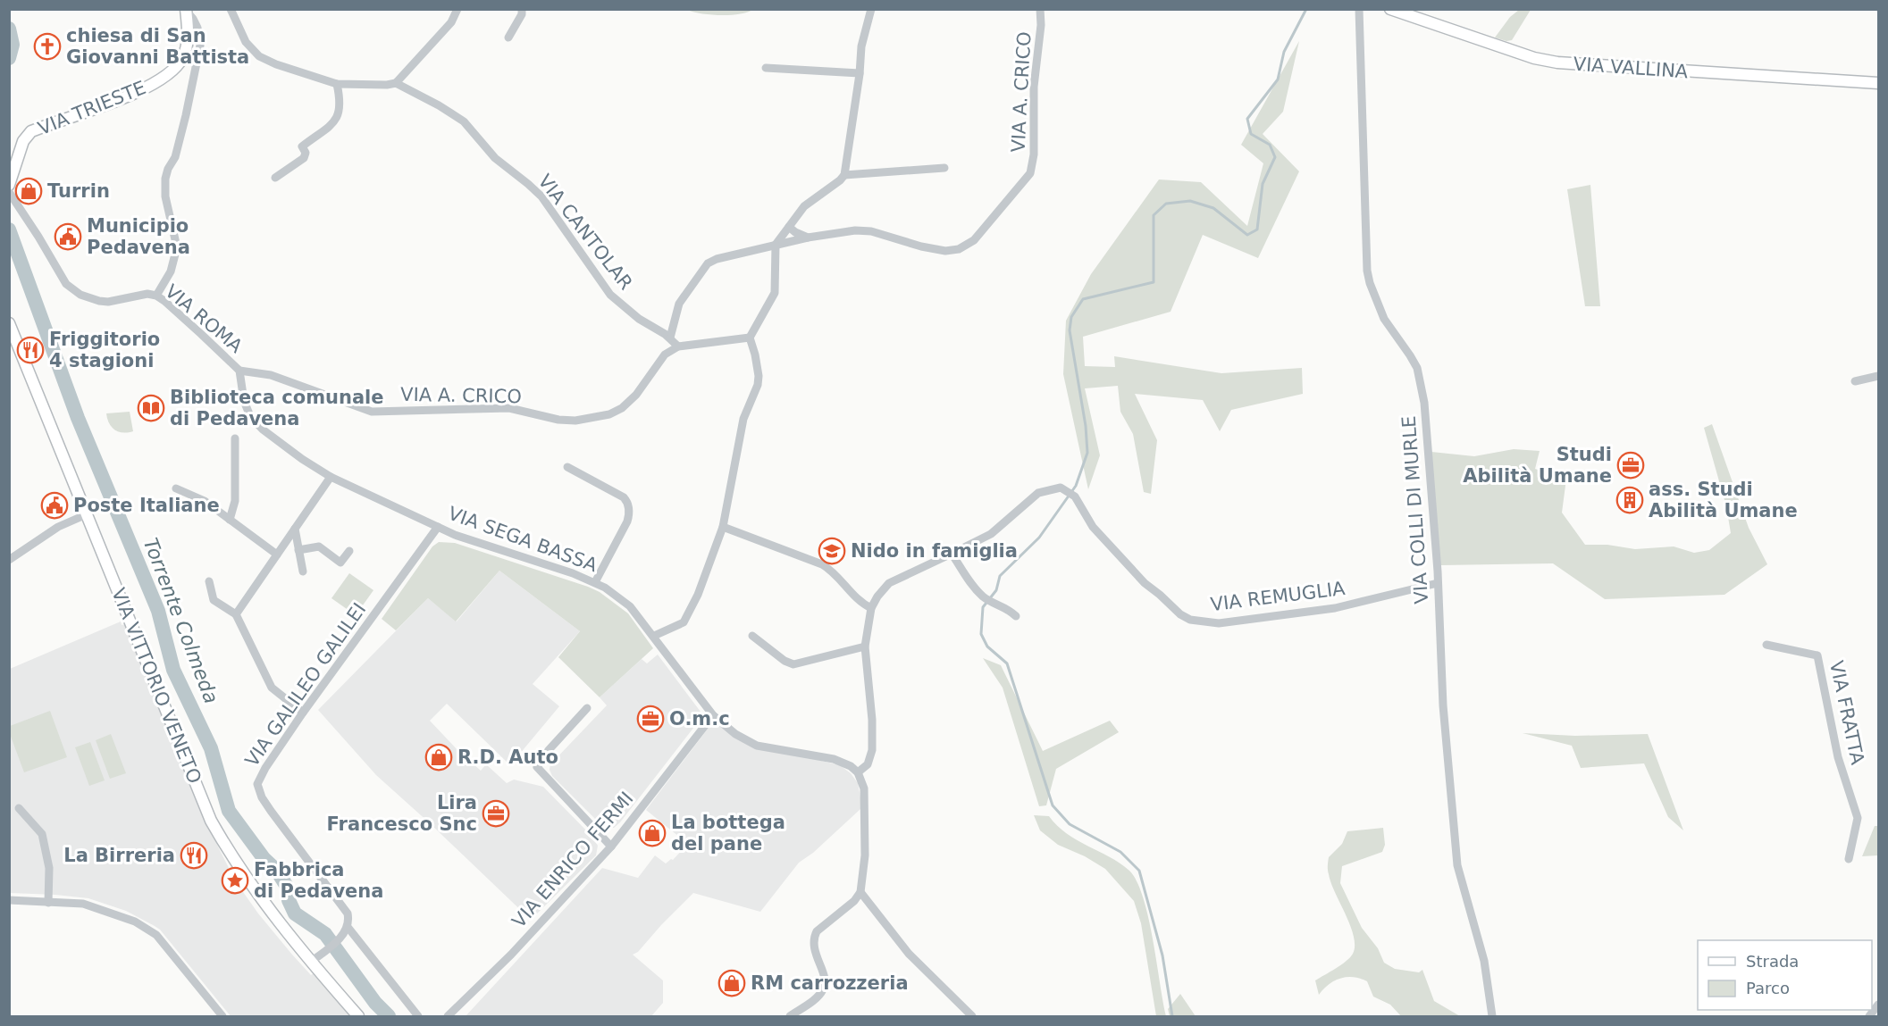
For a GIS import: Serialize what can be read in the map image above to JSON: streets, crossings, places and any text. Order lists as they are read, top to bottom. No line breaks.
{"streets":{"main road":["VIA VALLINA","VIA TRIESTE","VIA VITTORIO VENETO"],"street":["VIA A. CRICO","VIA CANTOLAR","VIA ROMA","VIA COLLI DI MURLE","VIA SEGA BASSA","VIA REMUGLIA","VIA GALILEO GALILEI","VIA FRATTA","VIA ENRICO FERMI"]},"crossings":[["VIA A. CRICO","VIA CANTOLAR"],["VIA A. CRICO","VIA ROMA"],["VIA A. CRICO","VIA SEGA BASSA"],["VIA ROMA","VIA SEGA BASSA"],["VIA COLLI DI MURLE","VIA REMUGLIA"],["VIA SEGA BASSA","VIA REMUGLIA"],["VIA SEGA BASSA","VIA GALILEO GALILEI"],["VIA SEGA BASSA","VIA ENRICO FERMI"]],"water":["Torrente Colmeda"],"places":{"church":["chiesa di San Giovanni Battista"],"shop":["Turrin","R.D. Auto","La bottega del pane","RM carrozzeria"],"public building":["Municipio Pedavena","Poste Italiane"],"restaurant":["Friggitorio 4 stagioni","La Birreria"],"library":["Biblioteca comunale di Pedavena"],"office":["Studi Abilità Umane","O.m.c","Lira Francesco Snc"],"building":["ass. Studi Abilità Umane"],"school or university":["Nido in famiglia"],"place":["Fabbrica di Pedavena"]},"legend":["Strada","Parco"]}
